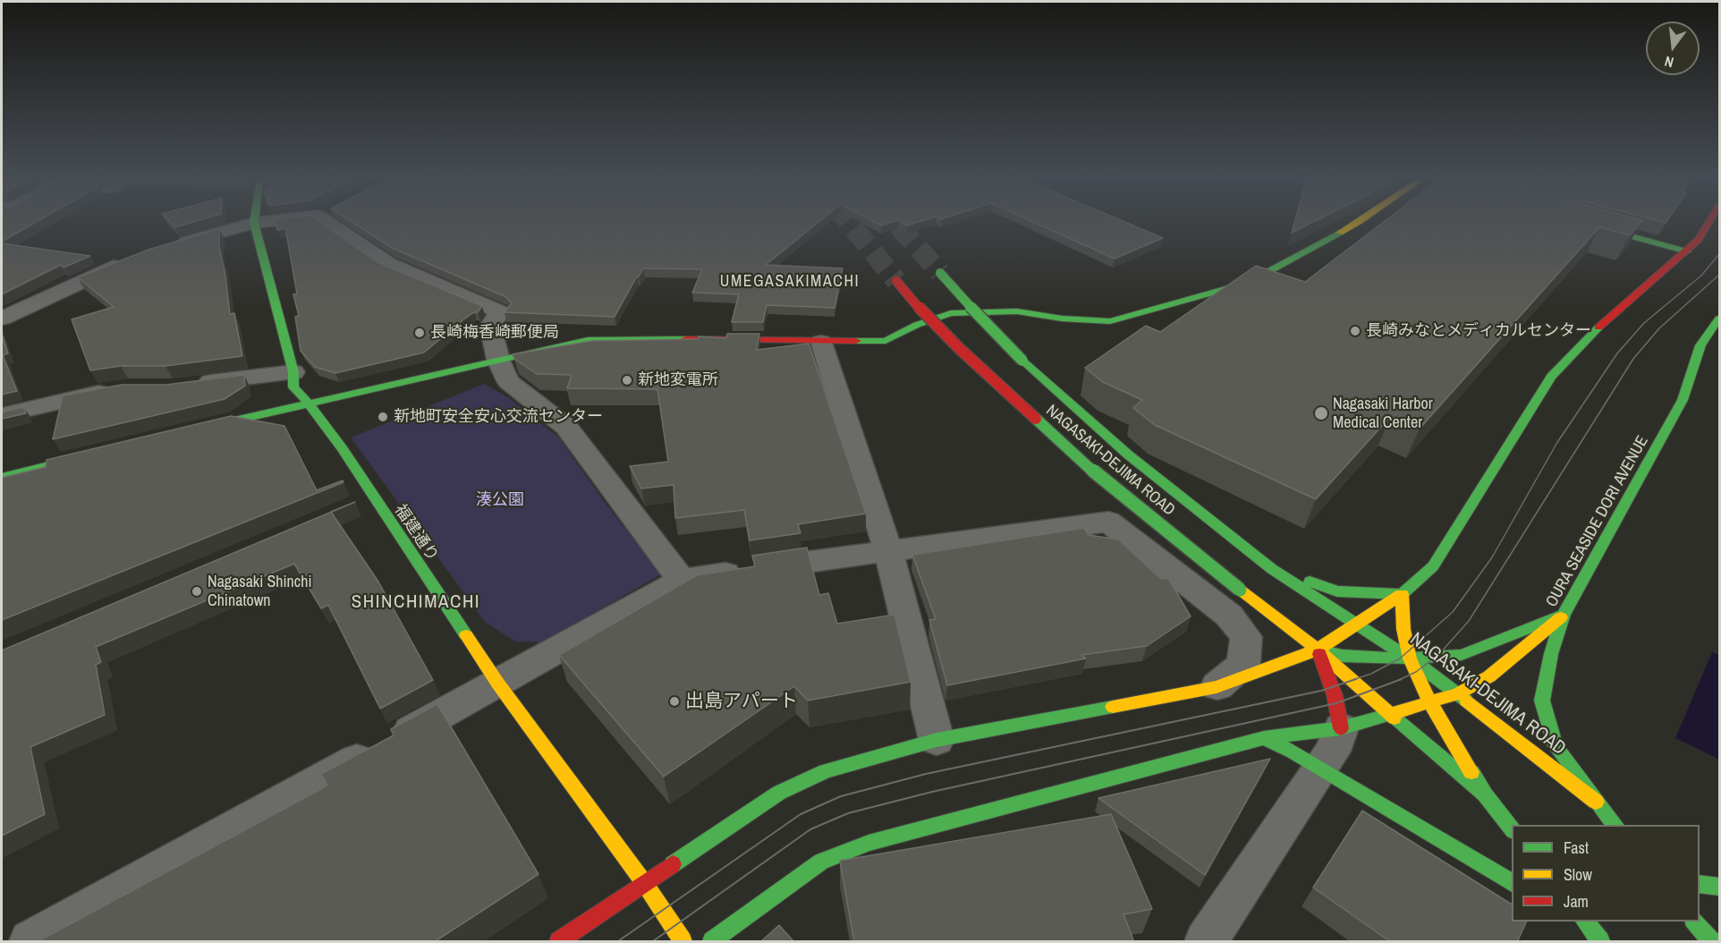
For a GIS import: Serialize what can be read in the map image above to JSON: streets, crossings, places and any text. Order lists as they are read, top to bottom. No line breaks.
{"streets":{"main road":["NAGASAKI-DEJIMA ROAD","OURA SEASIDE DORI AVENUE","福建通り"]},"crossings":[["NAGASAKI-DEJIMA ROAD","OURA SEASIDE DORI AVENUE"]],"districts":["UMEGASAKIMACHI","SHINCHIMACHI"],"parks":["湊公園"],"places":["長崎みなとメディカルセンター","長崎梅香崎郵便局","新地変電所","Nagasaki Harbor Medical Center","新地町安全安心交流センター","Nagasaki Shinchi Chinatown","出島アパート"],"legend":["Fast","Slow","Jam"],"north":"bottom"}
